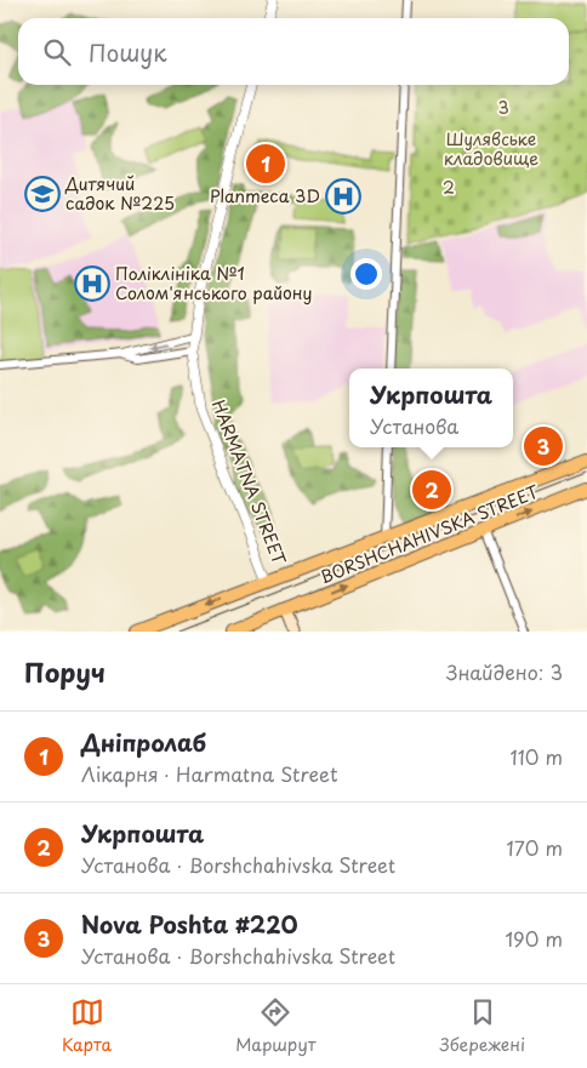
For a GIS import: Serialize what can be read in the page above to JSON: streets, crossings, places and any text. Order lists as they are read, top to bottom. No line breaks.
{"streets":{"main road":["BORSHCHAHIVSKA STREET"],"street":["HARMATNA STREET"]},"crossings":[["HARMATNA STREET","BORSHCHAHIVSKA STREET"]],"parks":["3","Шулявське кладовище","2"],"places":{"school or university":["Дитячий садок №225"],"hospital":["Planmeca 3D","Поліклініка №1 Солом'янського району"]},"page":{"search":"Пошук","pins":["1","3","2"],"popup":["Укрпошта","Установа"],"heading":["Поруч","Знайдено: 3"],"list":[{"mark":"1","name":"Дніпролаб","note":"Лікарня · Harmatna Street","value":"110 m"},{"mark":"2","name":"Укрпошта","note":"Установа · Borshchahivska Street","value":"170 m"},{"mark":"3","name":"Nova Poshta #220","note":"Установа · Borshchahivska Street","value":"190 m"}],"nav":["Карта","Маршрут","Збережені"]}}
